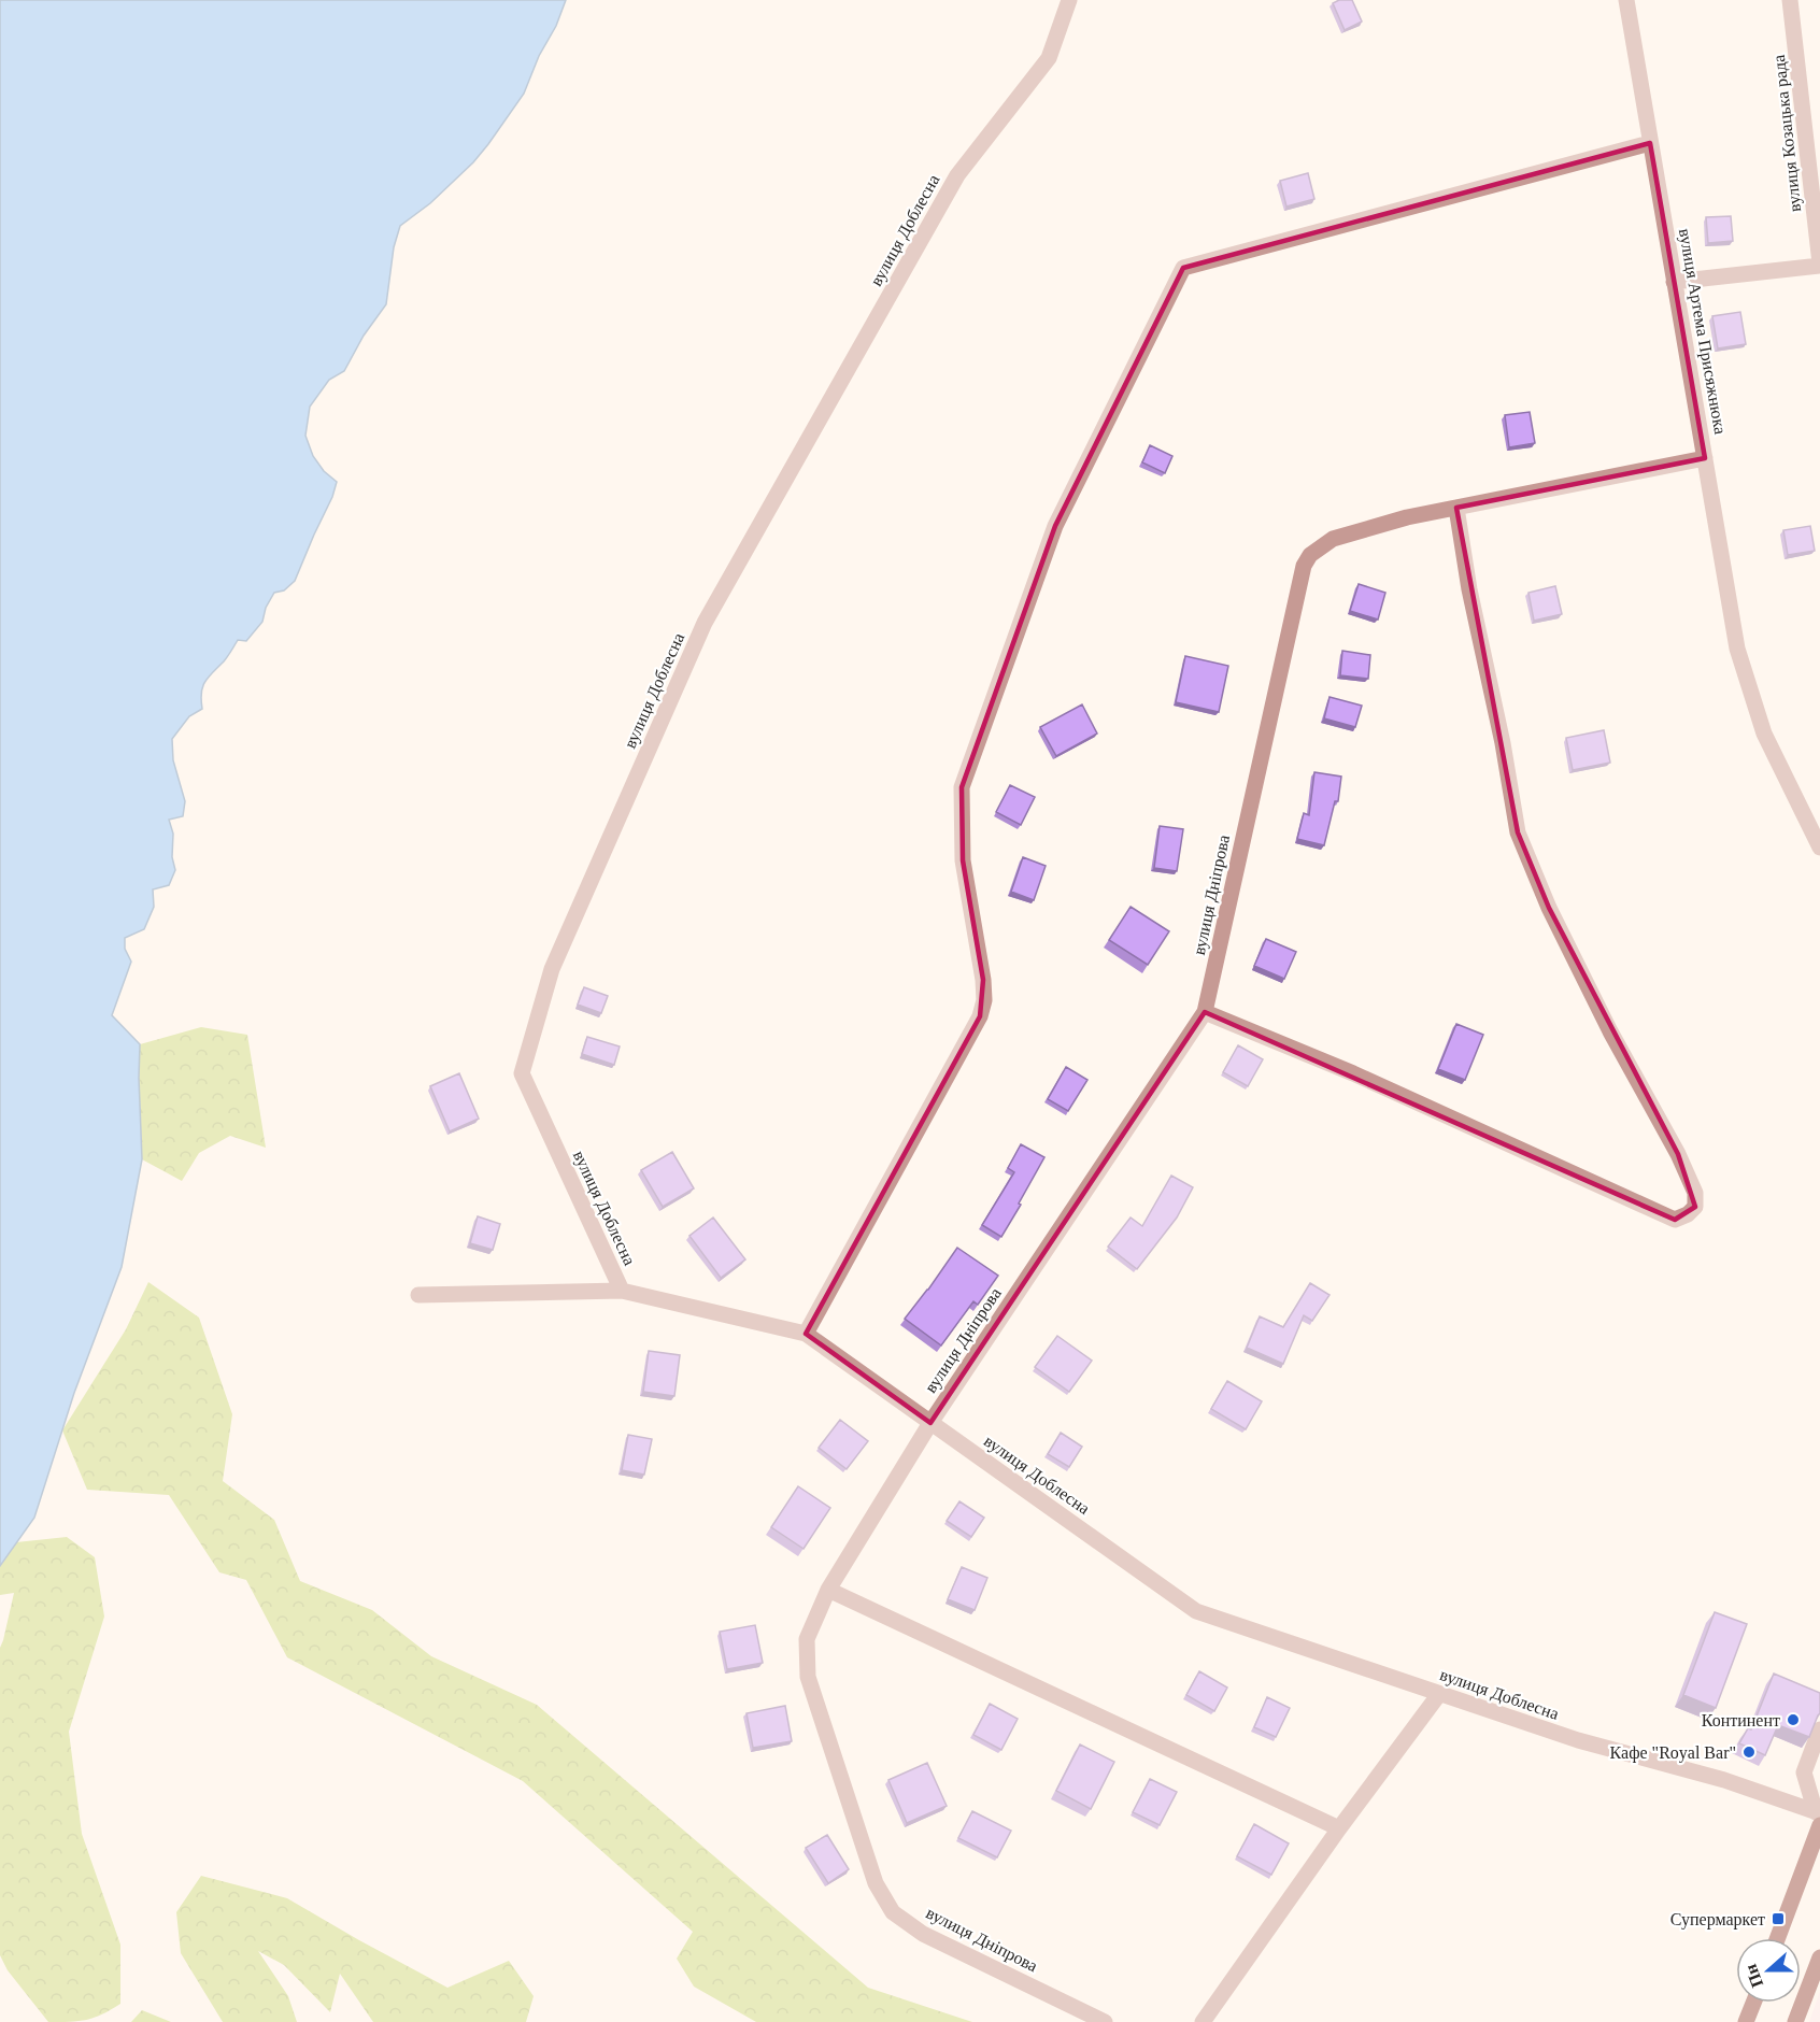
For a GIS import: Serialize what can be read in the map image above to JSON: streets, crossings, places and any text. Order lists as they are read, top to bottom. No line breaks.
{"streets":{"street":["вулиця Козацька рада","вулиця Доблесна","вулиця Артема Присяжнюка","вулиця Дніпрова"]},"crossings":[["вулиця Козацька рада","вулиця Артема Присяжнюка"],["вулиця Доблесна","вулиця Дніпрова"],["вулиця Артема Присяжнюка","вулиця Дніпрова"]],"places":{"other":["Континент","Кафе \"Royal Bar\""],"transit":["Супермаркет"]},"north":"left"}
